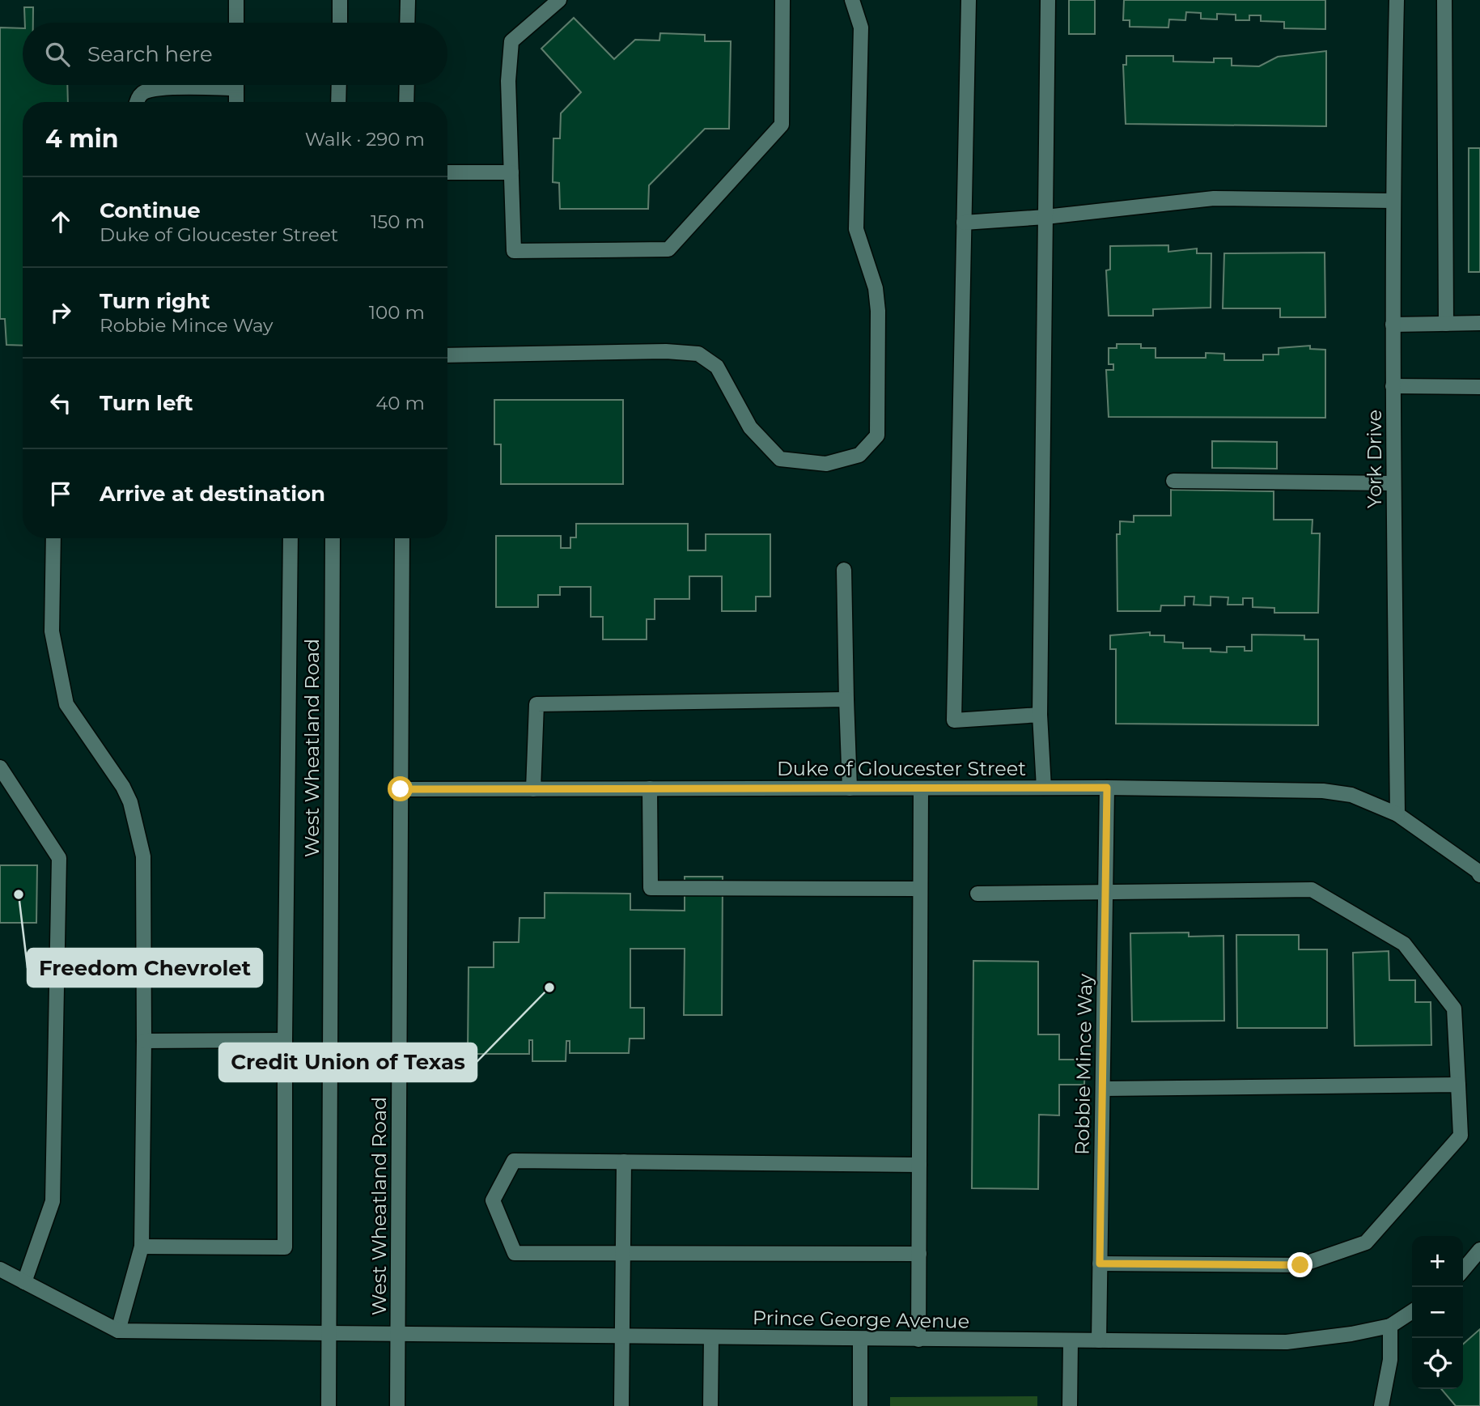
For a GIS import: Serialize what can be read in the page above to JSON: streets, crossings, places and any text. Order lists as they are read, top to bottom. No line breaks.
{"streets":{"street":["York Drive","West Wheatland Road","Duke of Gloucester Street","Robbie Mince Way","Prince George Avenue"]},"crossings":[["York Drive","Duke of Gloucester Street"],["West Wheatland Road","Duke of Gloucester Street"],["West Wheatland Road","Prince George Avenue"],["Duke of Gloucester Street","Robbie Mince Way"],["Robbie Mince Way","Prince George Avenue"]],"places":["Freedom Chevrolet","Credit Union of Texas"],"page":{"search":"Search here","heading":["4 min","Walk · 290 m"],"list":[["Continue","Duke of Gloucester Street","150 m"],["Turn right","Robbie Mince Way","100 m"],["Turn left","40 m"],"Arrive at destination"],"map_buttons":["+","−"]}}
